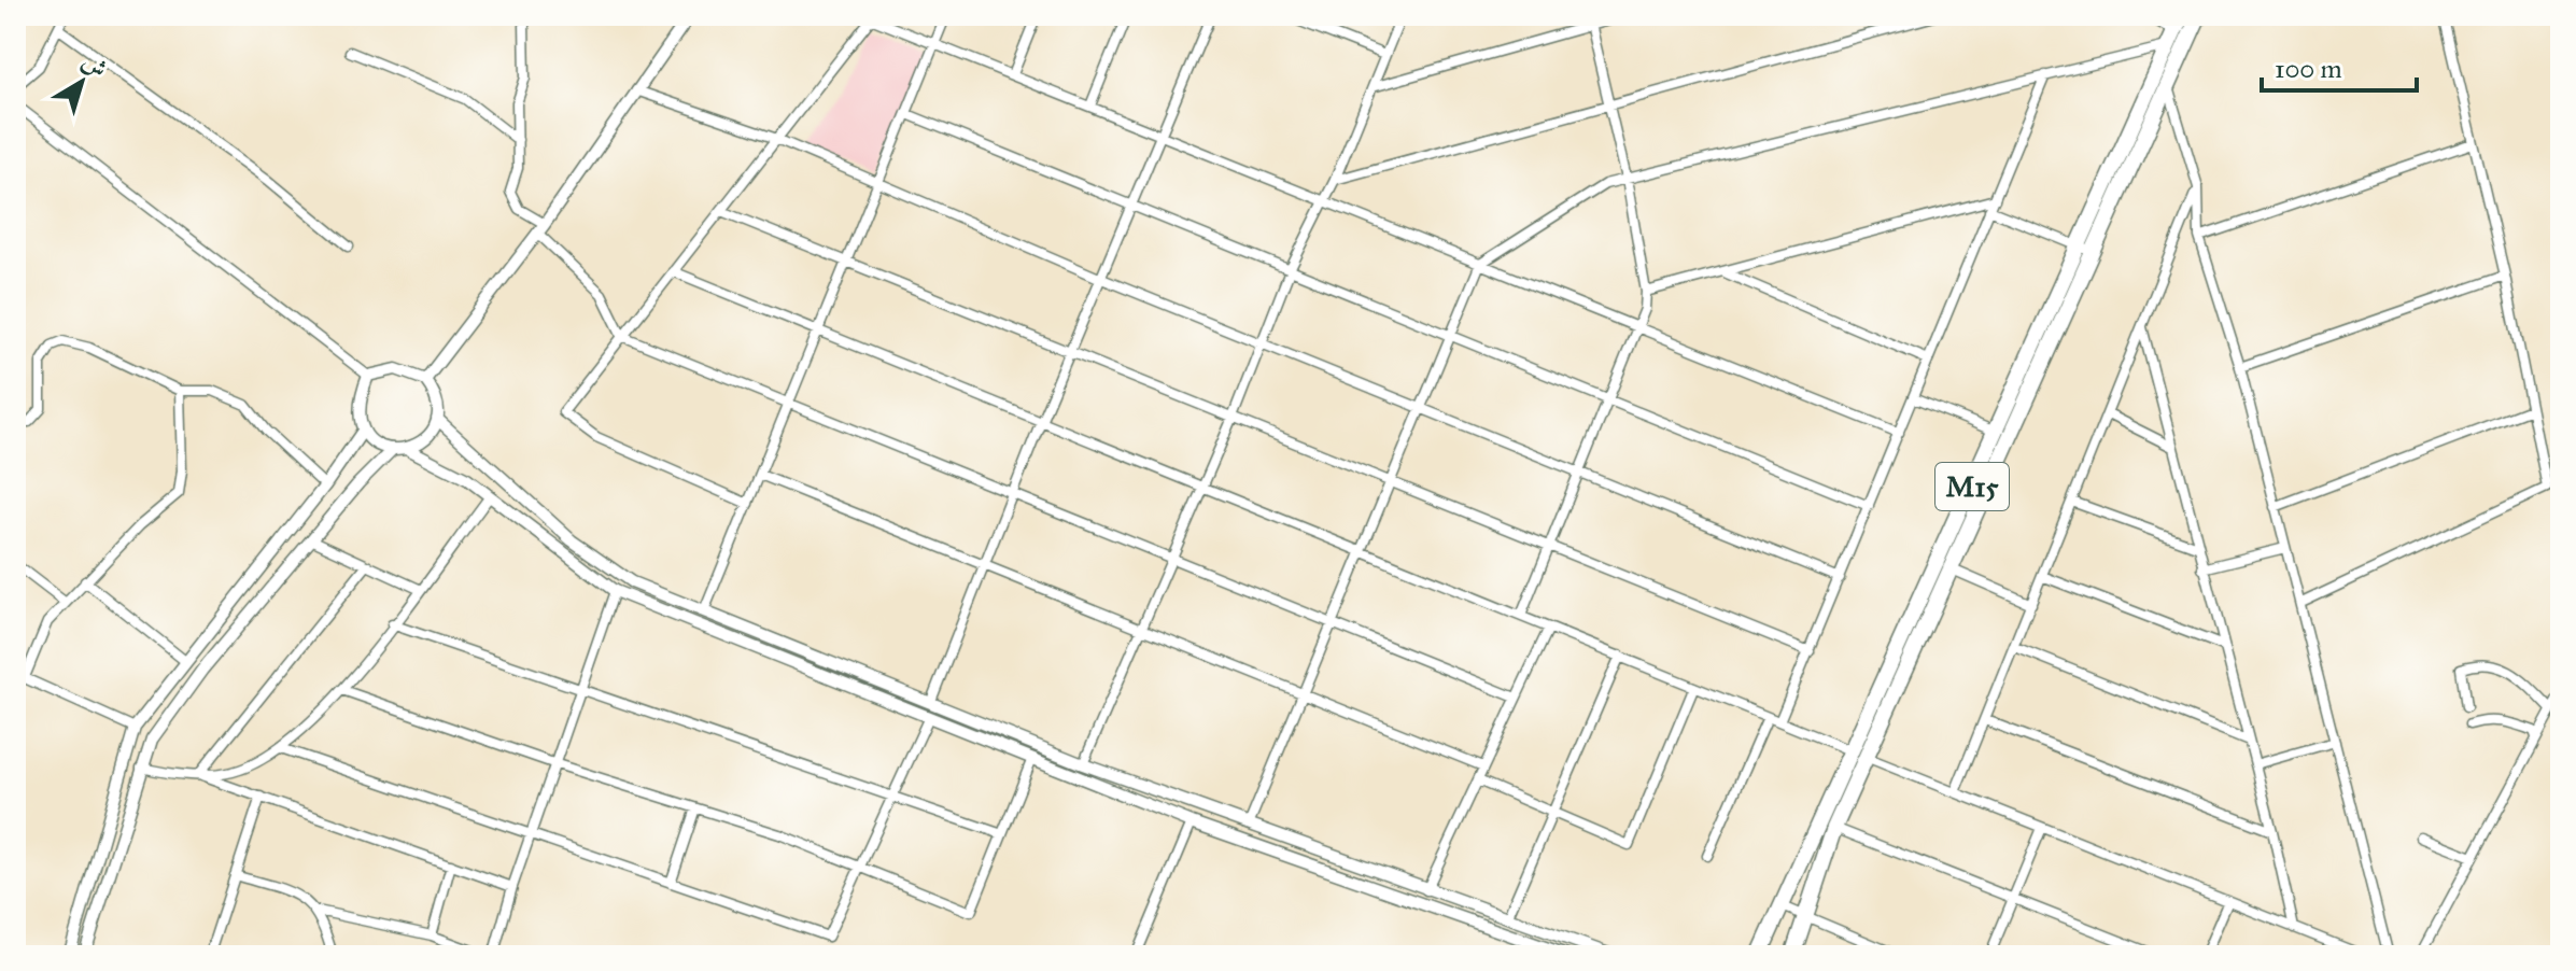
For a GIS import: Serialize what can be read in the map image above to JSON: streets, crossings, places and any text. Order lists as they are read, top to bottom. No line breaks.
{"streets":{"highway":["M15"]},"scale_bar":"100 m","north":"top right"}
